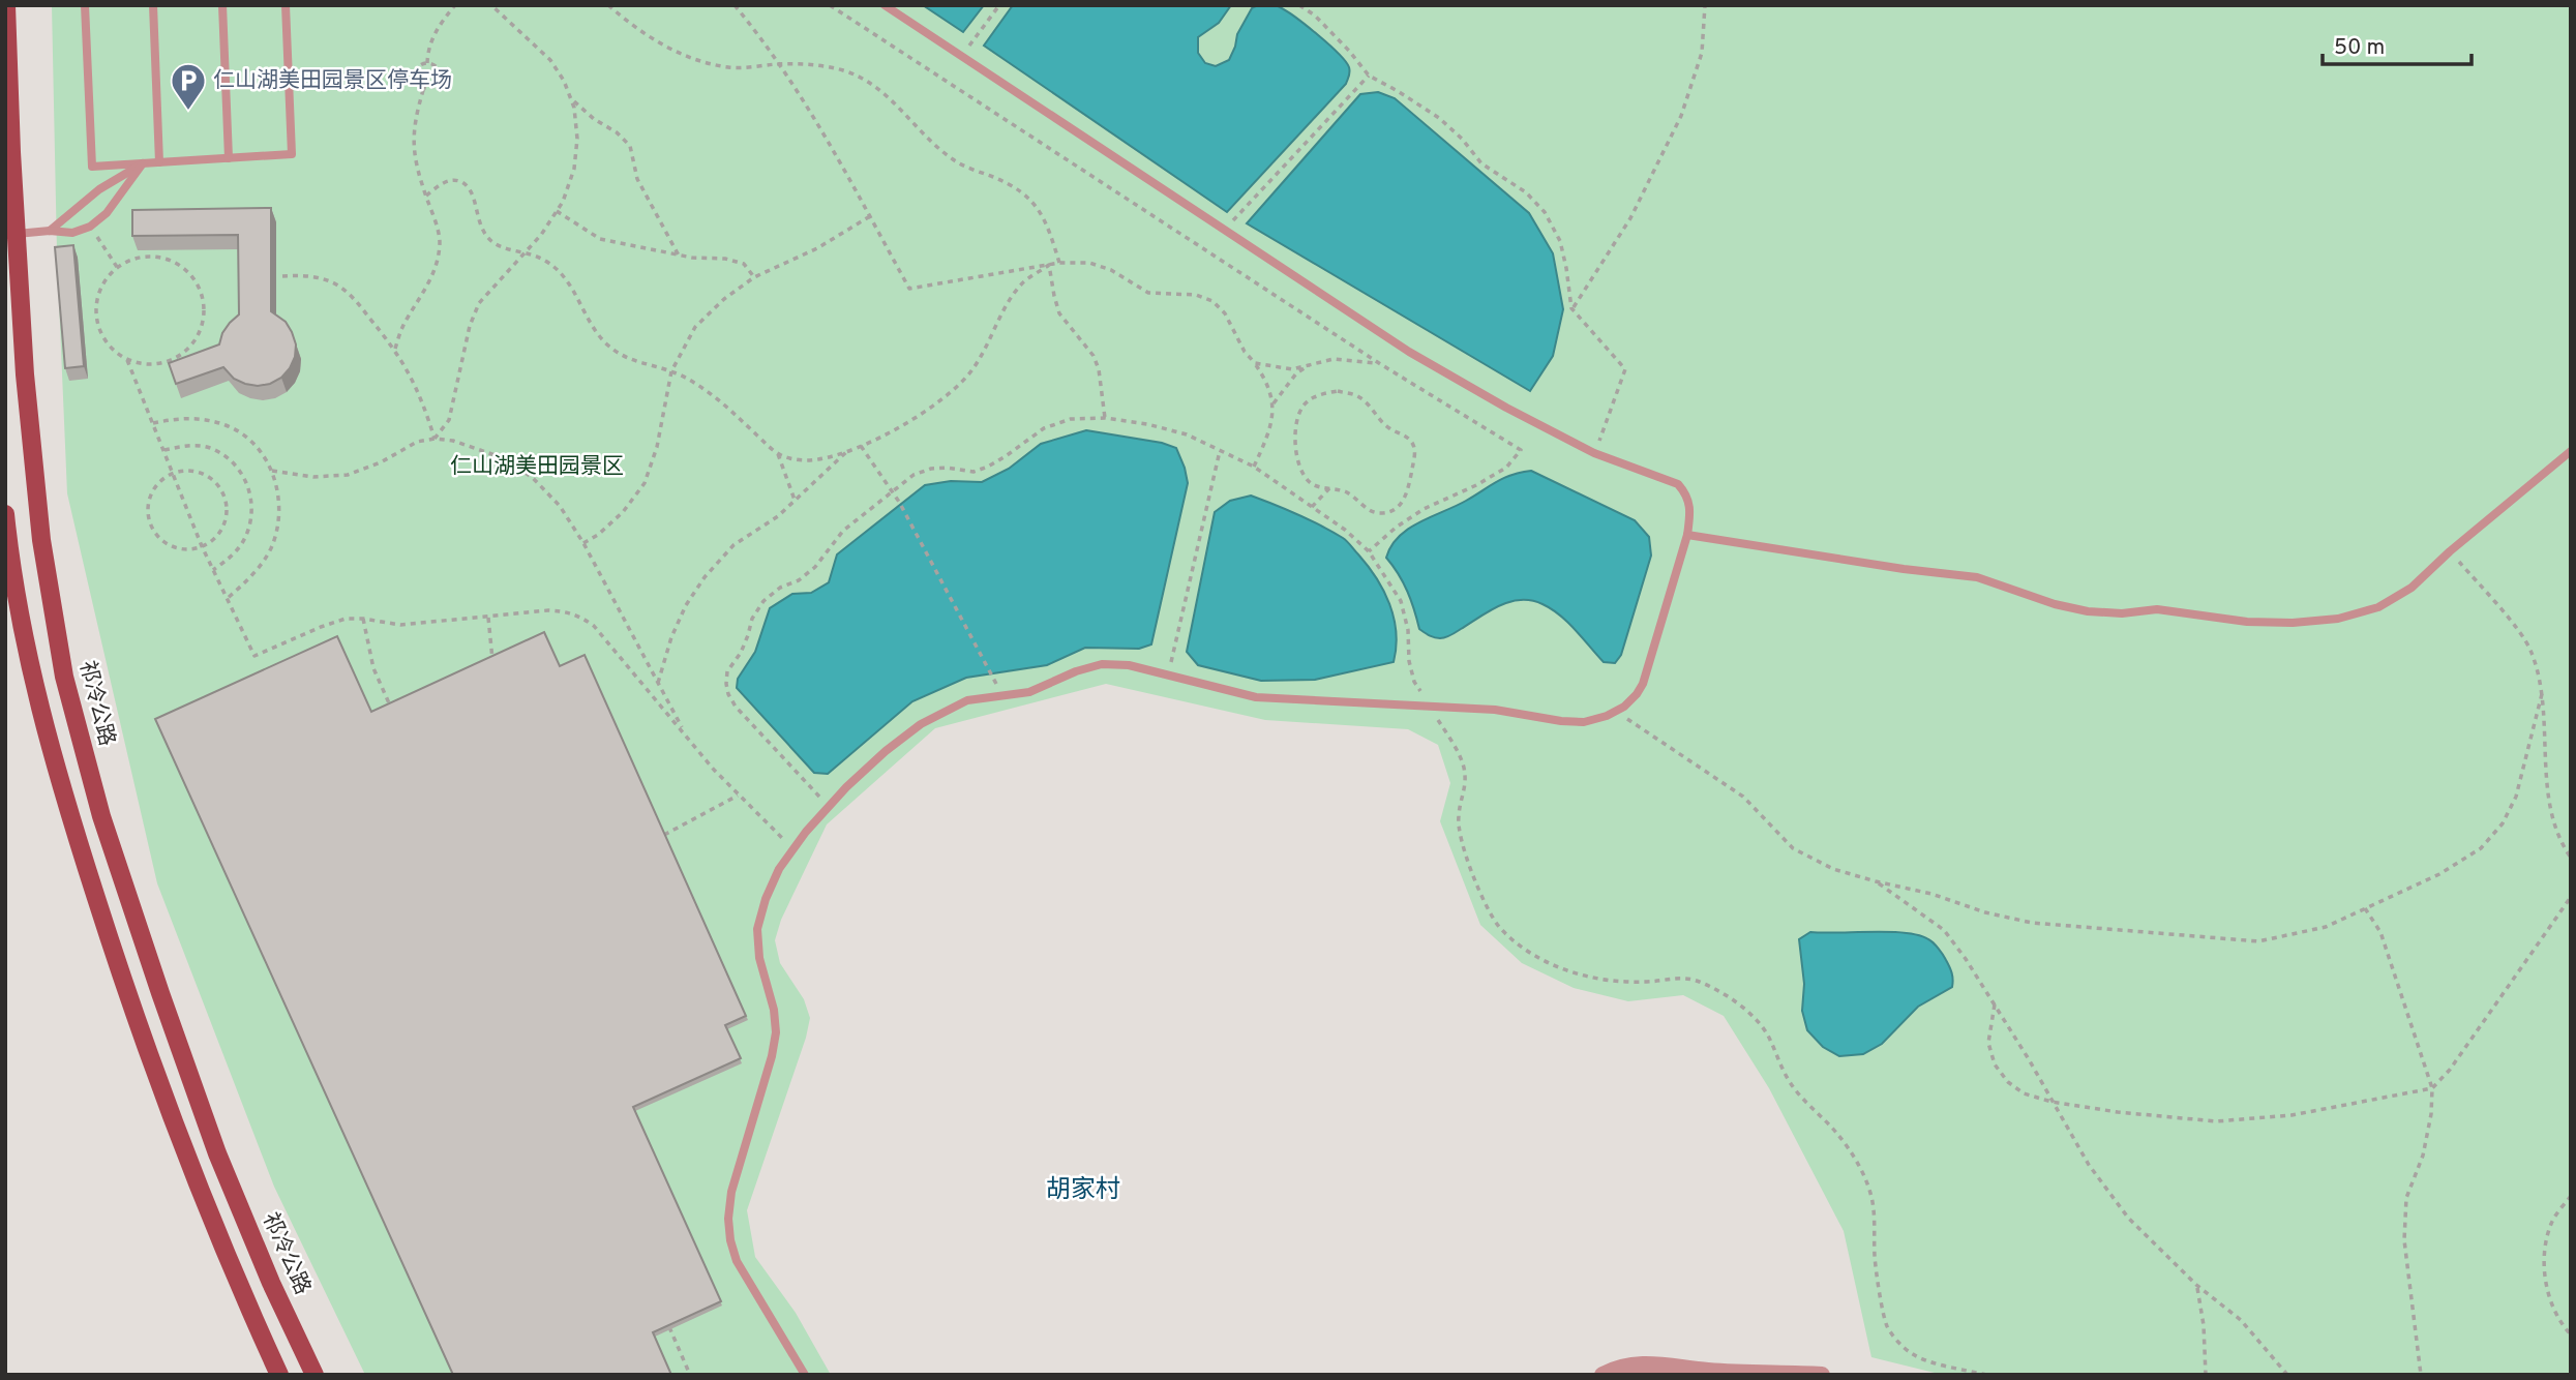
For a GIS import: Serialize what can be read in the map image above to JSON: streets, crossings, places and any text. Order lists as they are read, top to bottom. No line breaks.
{"streets":{"main road":["祁冷公路"]},"districts":["胡家村"],"parks":["仁山湖美田园景区"],"places":{"parking":["仁山湖美田园景区停车场"]},"scale_bar":"50 m"}
